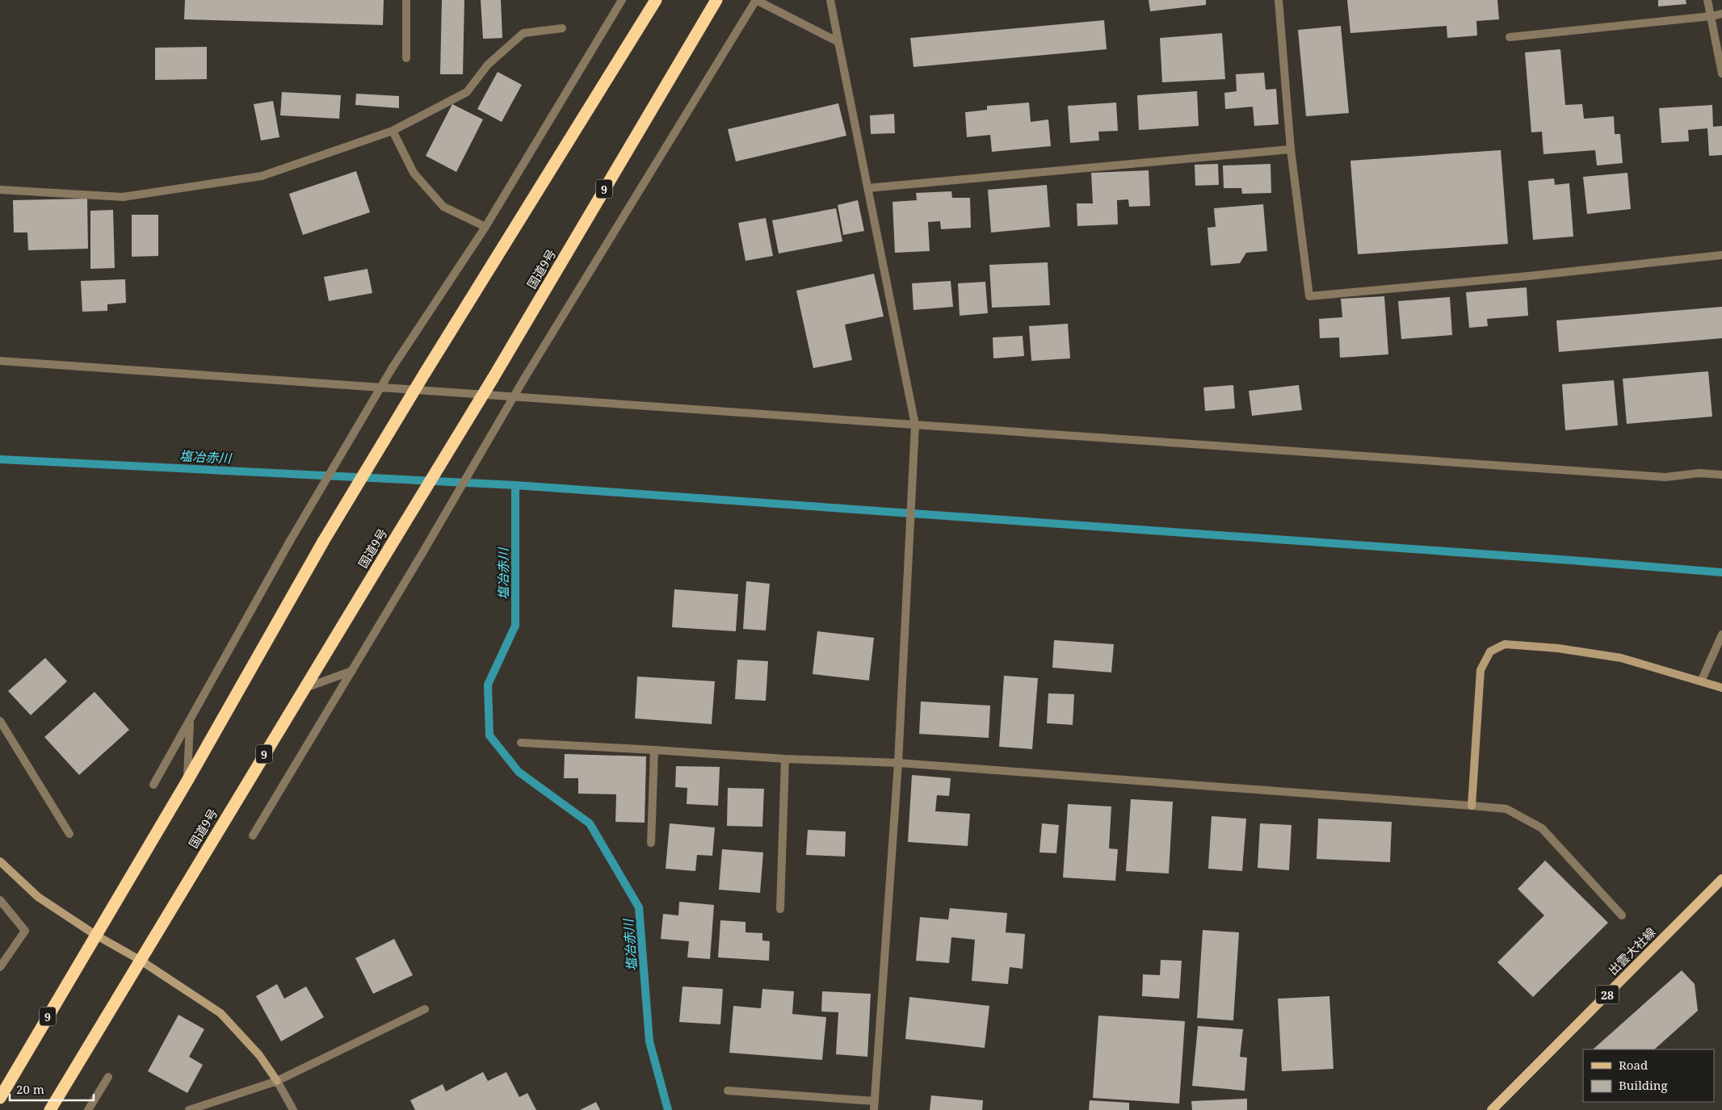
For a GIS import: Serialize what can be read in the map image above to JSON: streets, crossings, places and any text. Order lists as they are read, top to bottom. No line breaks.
{"streets":{"highway":["9","国道9号"],"main road":["出雲大社線","28"]},"water":["塩冶赤川"],"legend":["Road","Building"],"scale_bar":"20 m"}
